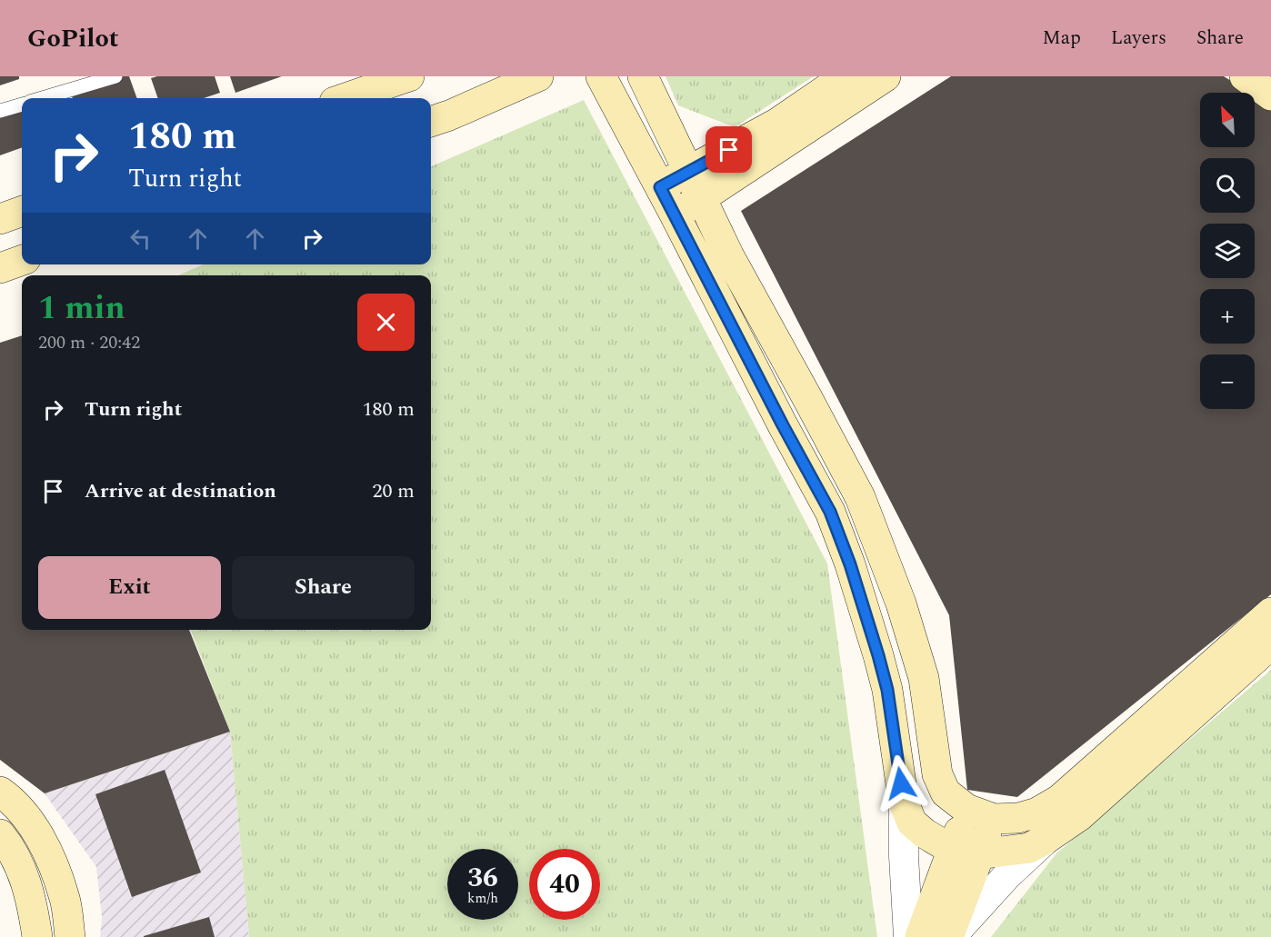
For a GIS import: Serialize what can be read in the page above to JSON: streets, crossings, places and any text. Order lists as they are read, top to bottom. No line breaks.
{"north":"top left","page":{"header":"GoPilot","nav":["Map","Layers","Share"],"map_buttons":["+","−"],"turn":["180 m","Turn right"],"heading":["1 min","200 m · 20:42"],"list":[{"name":"Turn right","value":"180 m"},{"name":"Arrive at destination","value":"20 m"}],"buttons":["Exit","Share"],"speed":"36 km/h","limit":"40"}}
